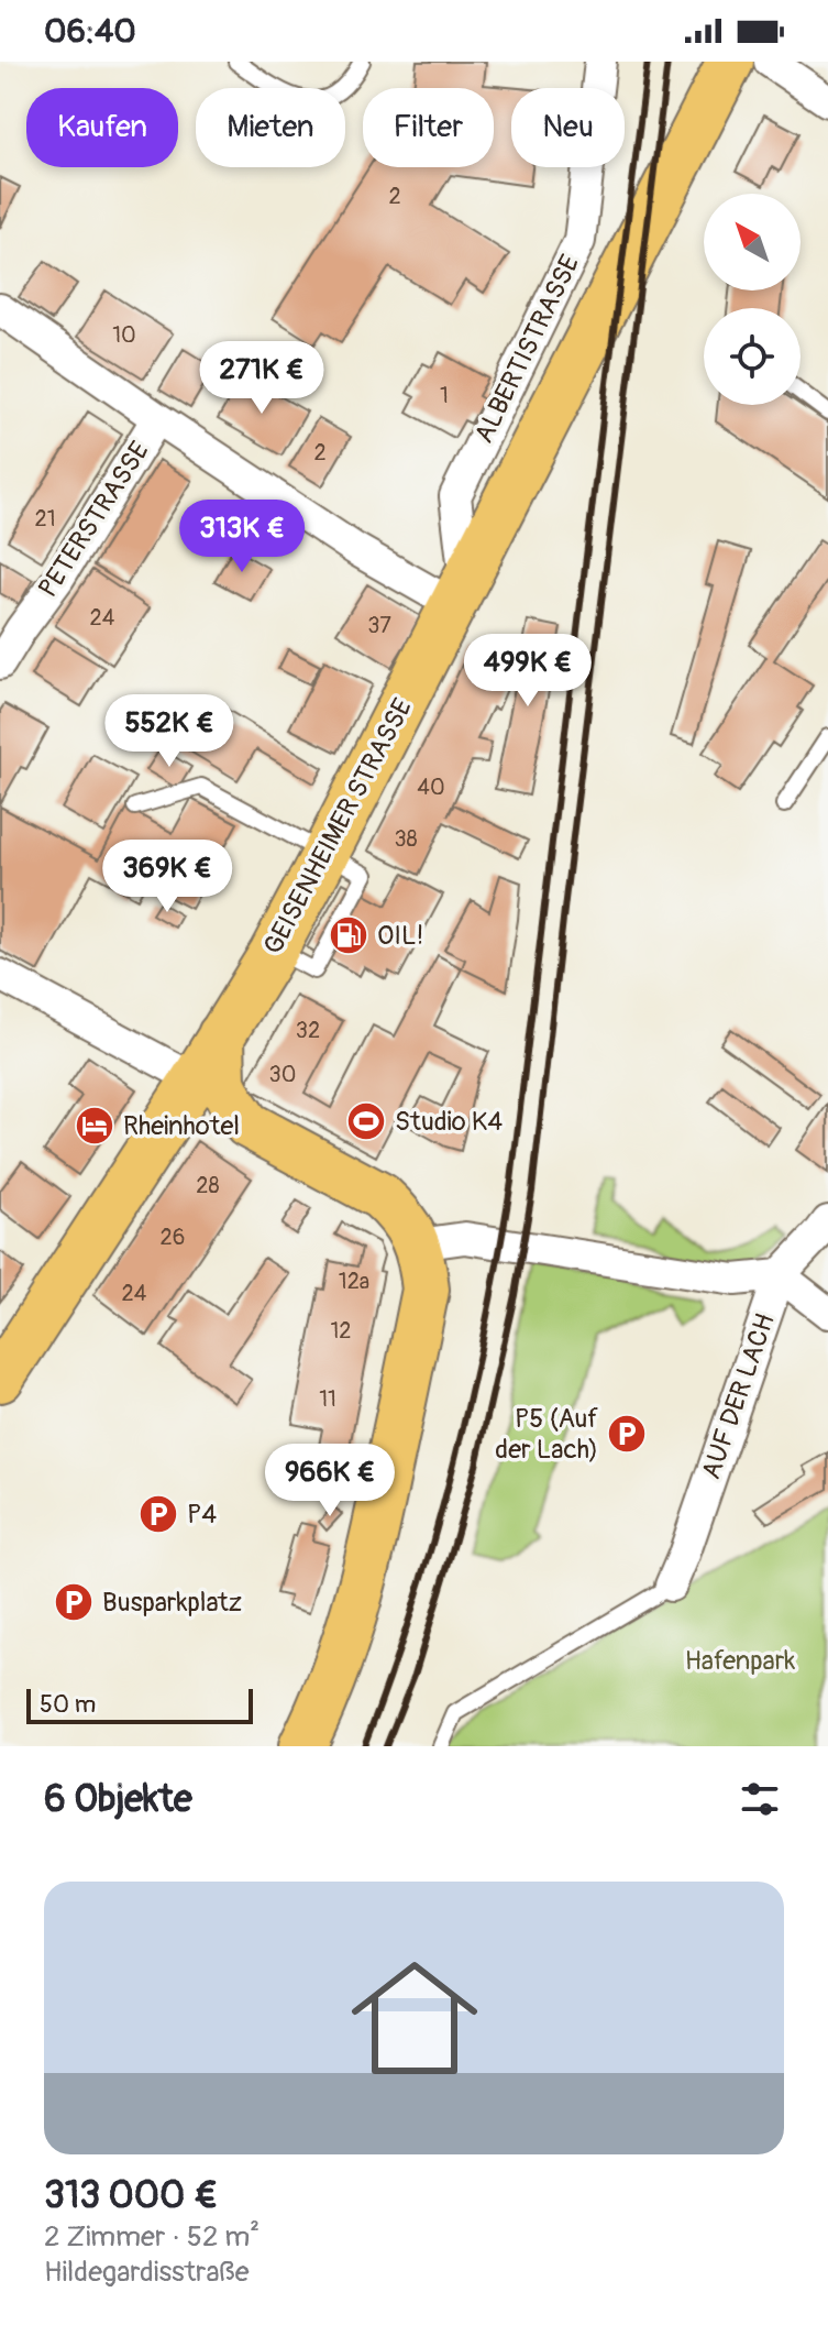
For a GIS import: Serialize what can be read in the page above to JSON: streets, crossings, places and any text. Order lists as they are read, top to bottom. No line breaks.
{"streets":{"main road":["GEISENHEIMER STRASSE"],"street":["ALBERTISTRASSE","PETERSTRASSE","AUF DER LACH"]},"crossings":[["ALBERTISTRASSE","GEISENHEIMER STRASSE"]],"parks":["Hafenpark"],"places":{"fuel station":["OIL!"],"sports":["Studio K4"],"hotel":["Rheinhotel"],"parking":["P5 (Auf der Lach)","P4","Busparkplatz"]},"house_numbers":["2","10","1","2","21","24","37","40","38","32","30","28","26","12a","24","12","11"],"scale_bar":"50 m","north":"top left","page":{"status":"06:40","chip":["Kaufen","Mieten","Filter","Neu"],"price":["271K €","313K €","499K €","552K €","369K €","966K €"],"scale":"50 m","heading":"6 Objekte","list":[{"name":"313 000 €","note":"2 Zimmer · 52 m² · Hildegardisstraße"}]}}
